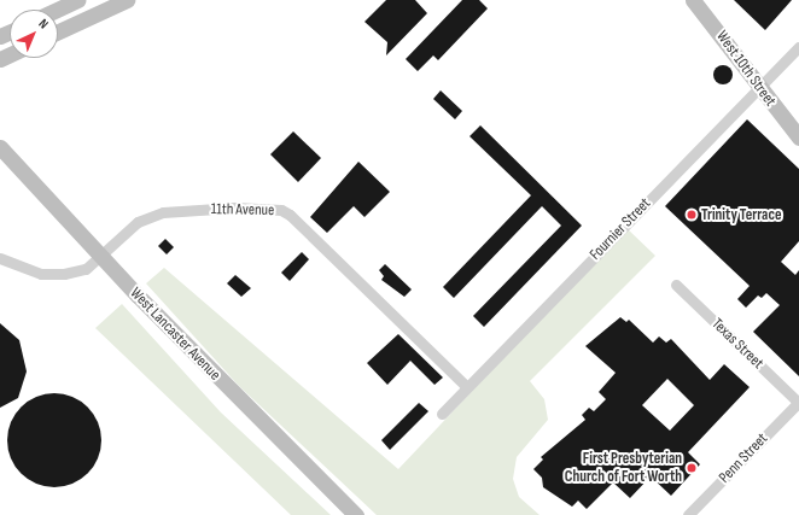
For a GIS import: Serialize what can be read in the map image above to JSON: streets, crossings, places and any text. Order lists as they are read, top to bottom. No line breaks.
{"streets":{"main road":["West 10th Street","West Lancaster Avenue"],"street":["11th Avenue","Fournier Street","Texas Street","Penn Street"]},"crossings":[["West 10th Street","Fournier Street"],["11th Avenue","Fournier Street"],["Texas Street","Penn Street"]],"places":["Trinity Terrace","First Presbyterian Church of Fort Worth"],"north":"top right"}
